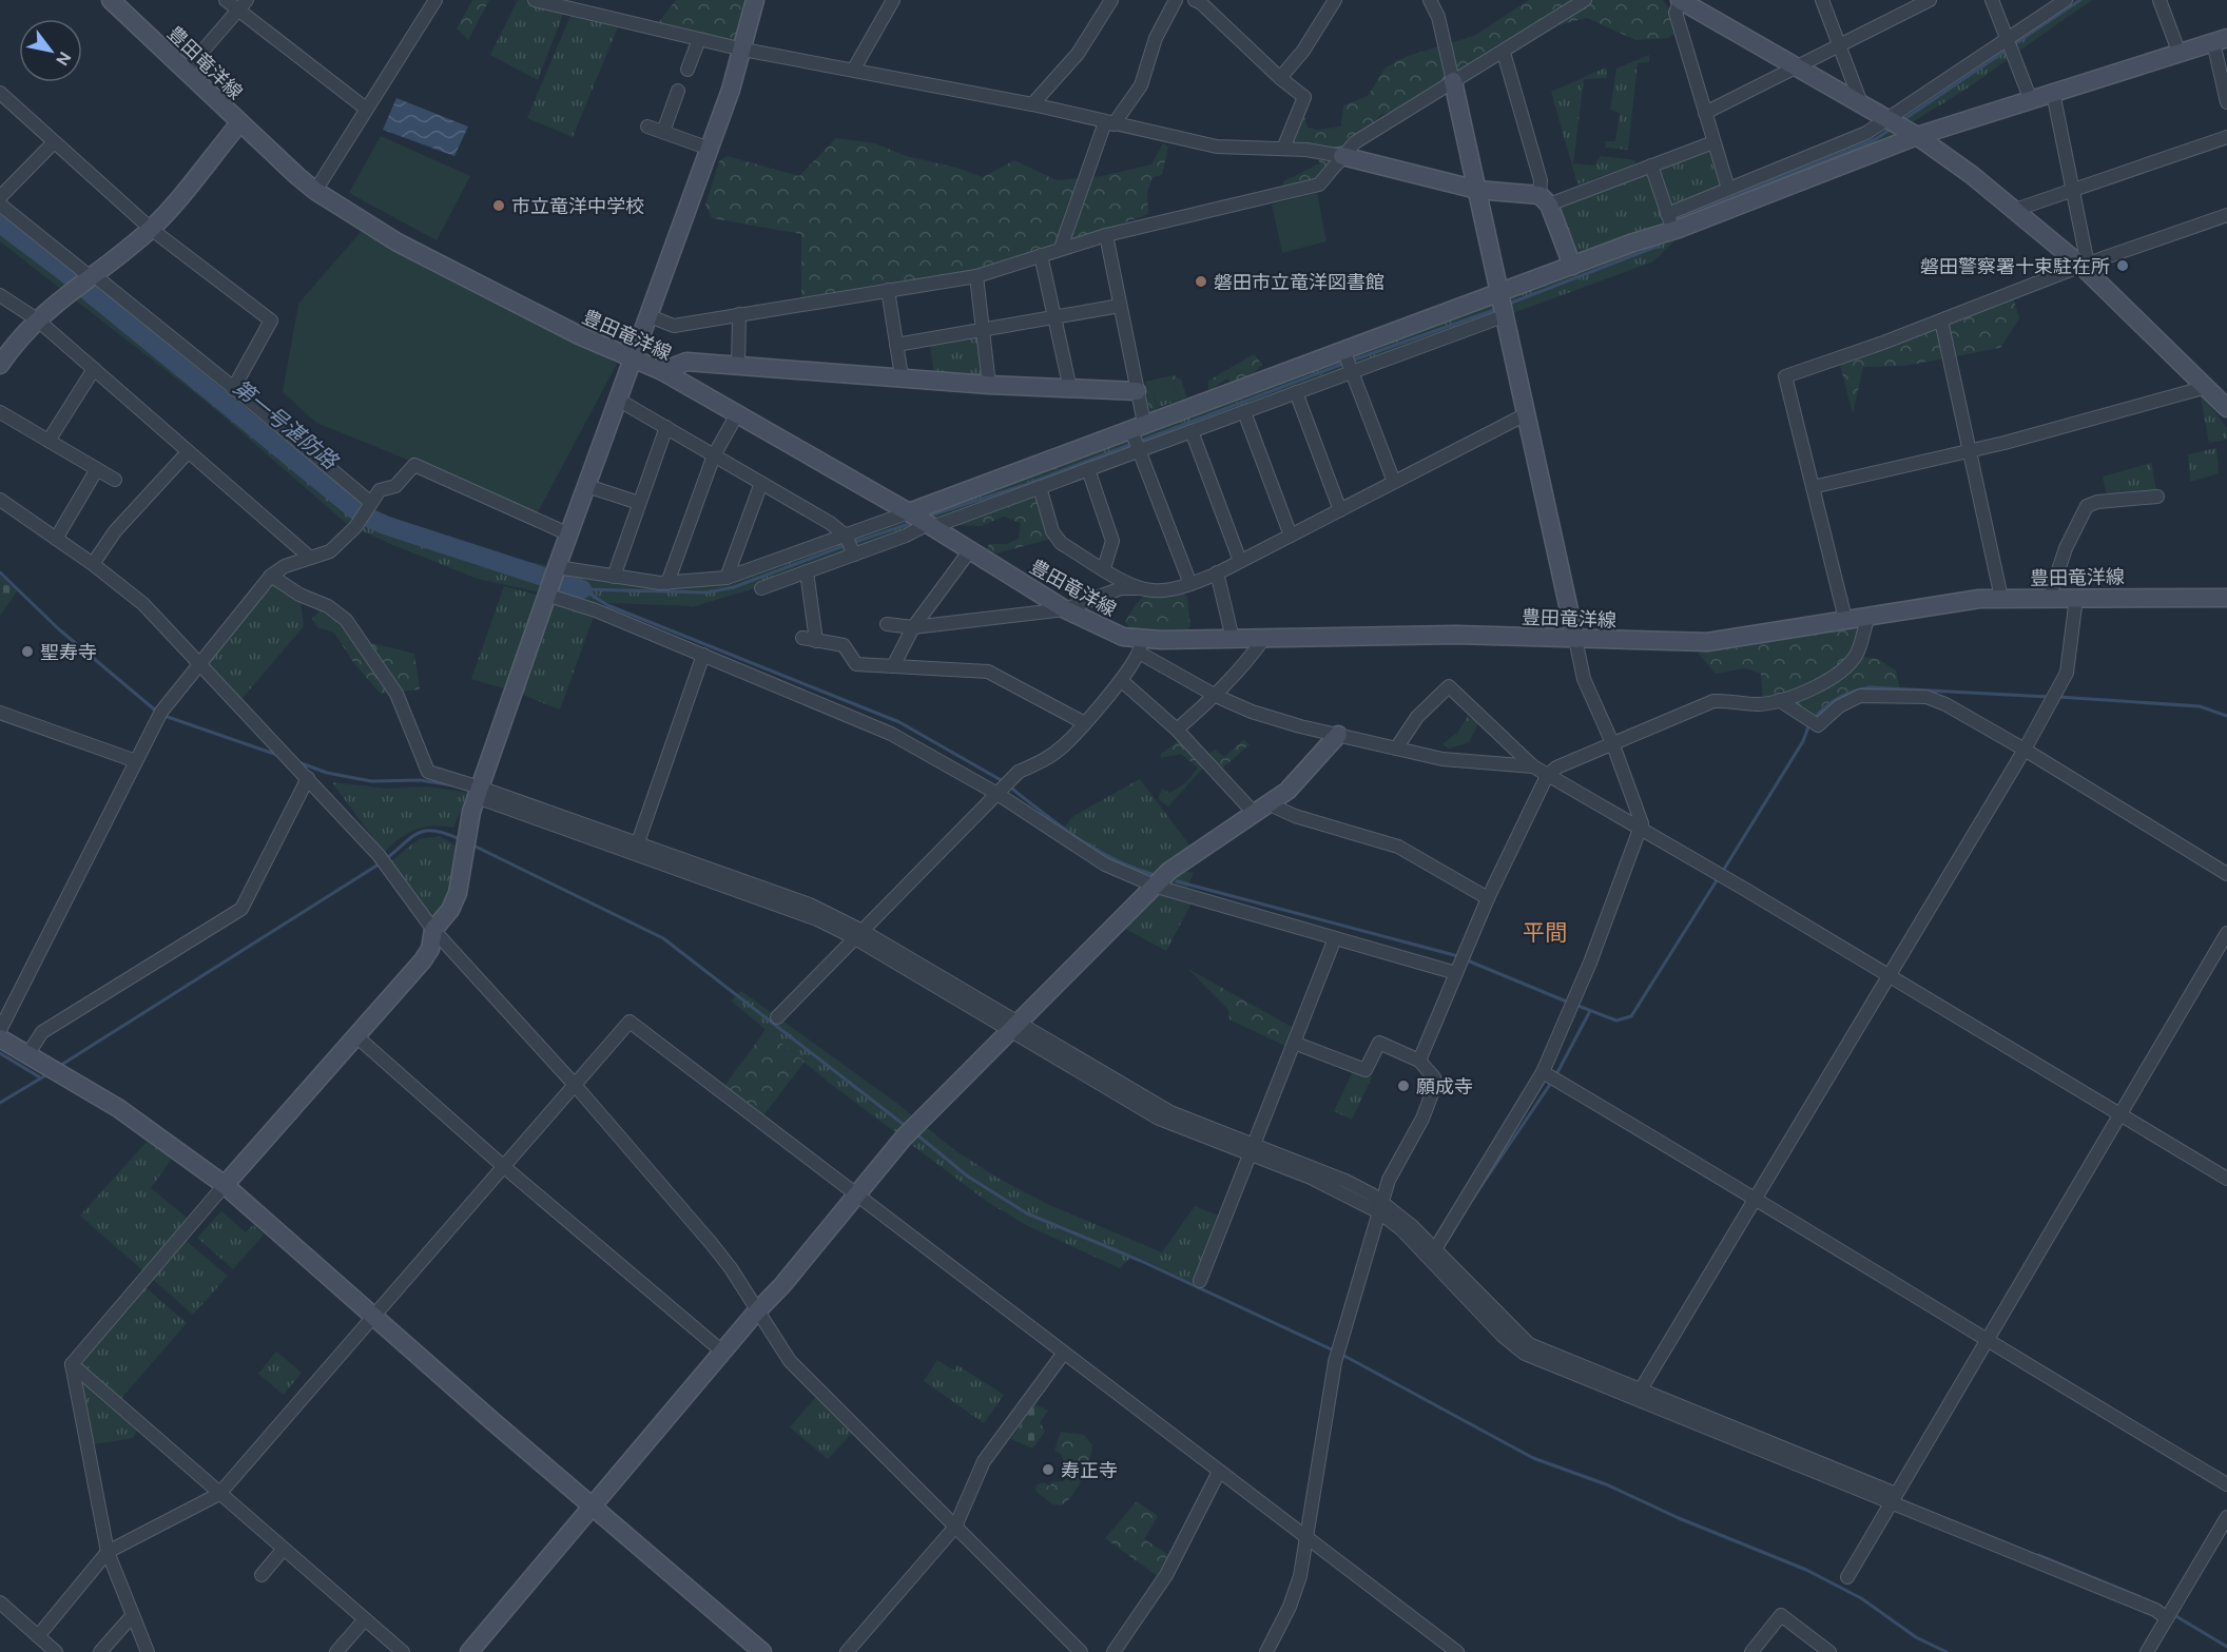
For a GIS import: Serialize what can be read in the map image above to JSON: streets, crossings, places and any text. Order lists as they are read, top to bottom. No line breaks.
{"streets":{"street":["豊田竜洋線"]},"districts":["平間"],"water":["第一号湛防路"],"places":["市立竜洋中学校","磐田警察署十束駐在所","磐田市立竜洋図書館","聖寿寺","願成寺","寿正寺"],"north":"bottom right"}
